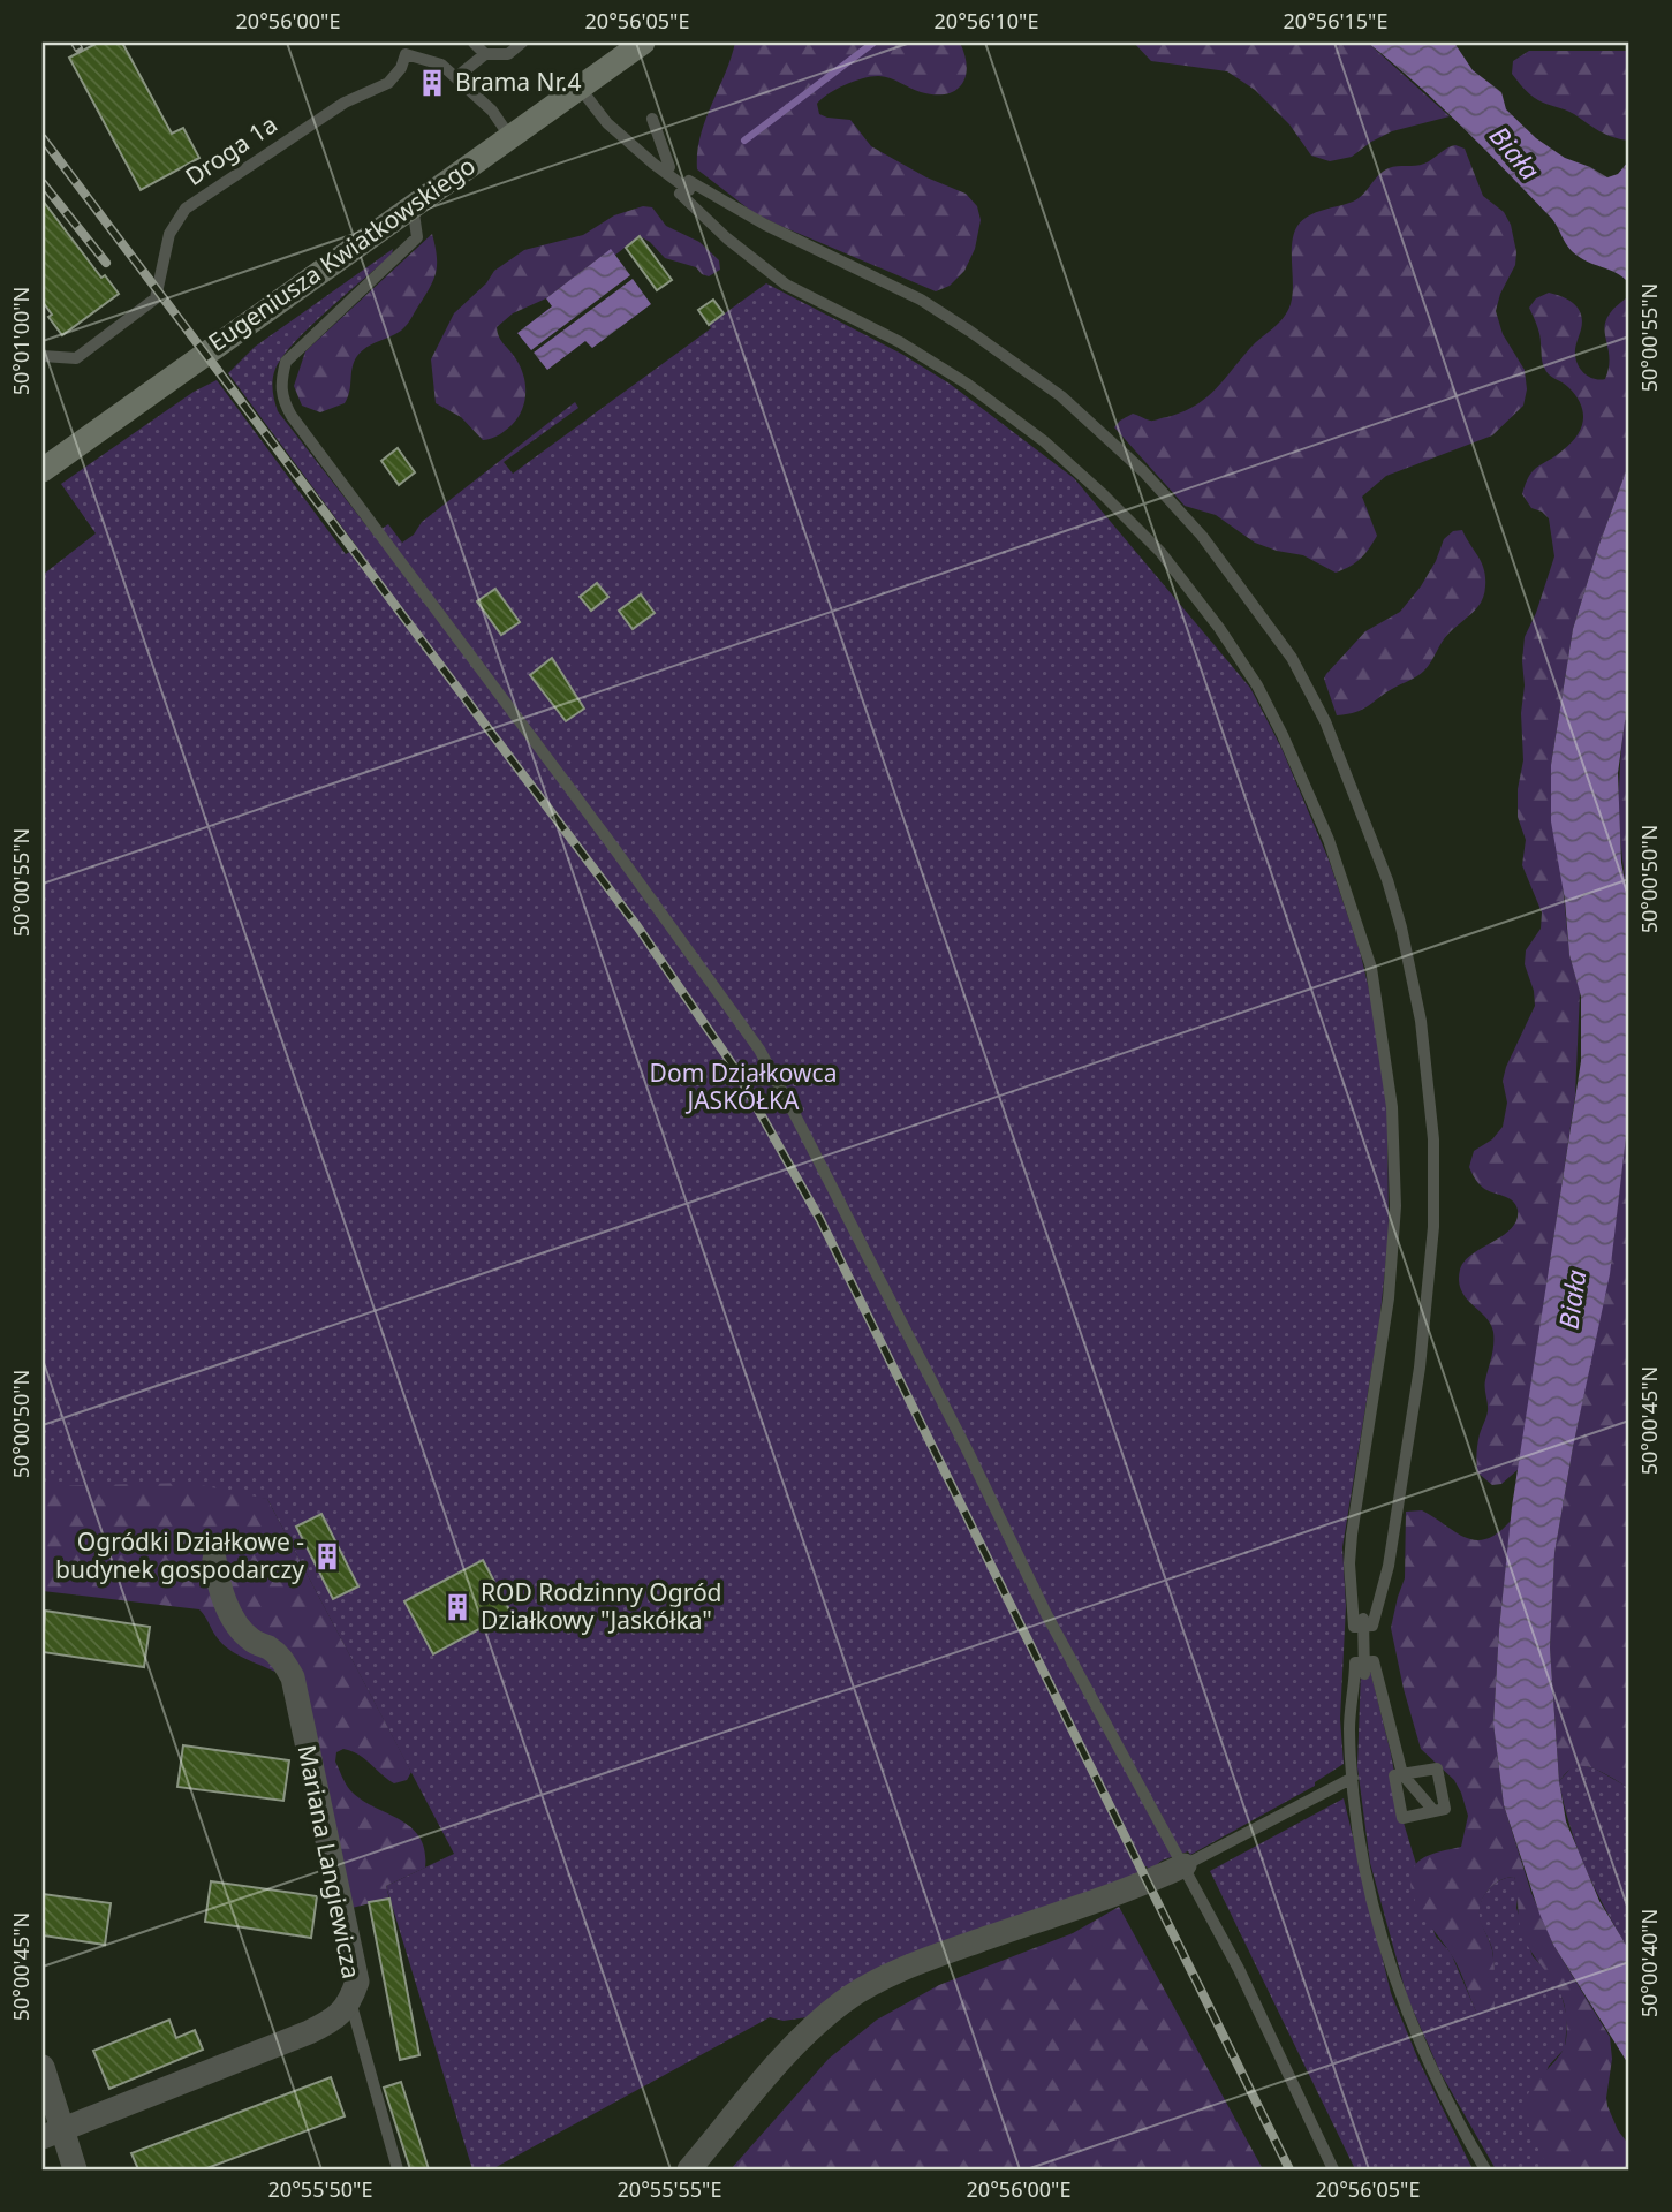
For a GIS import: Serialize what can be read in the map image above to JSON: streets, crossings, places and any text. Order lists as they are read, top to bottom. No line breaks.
{"streets":{"main road":["Eugeniusza Kwiatkowskiego"],"street":["Mariana Langiewicza"],"lane":["Droga 1a"]},"water":["Biała"],"parks":["Dom Działkowca JASKÓŁKA"],"places":{"building":["Brama Nr.4","Ogródki Działkowe - budynek gospodarczy","ROD Rodzinny Ogród Działkowy \"Jaskółka\""]},"coordinates":["20°56'00\"E","20°56'05\"E","20°56'10\"E","20°56'15\"E","50°00'55\"N","50°01'00\"N","50°00'50\"N","50°00'45\"N","50°00'40\"N","20°55'50\"E","20°55'55\"E"]}
